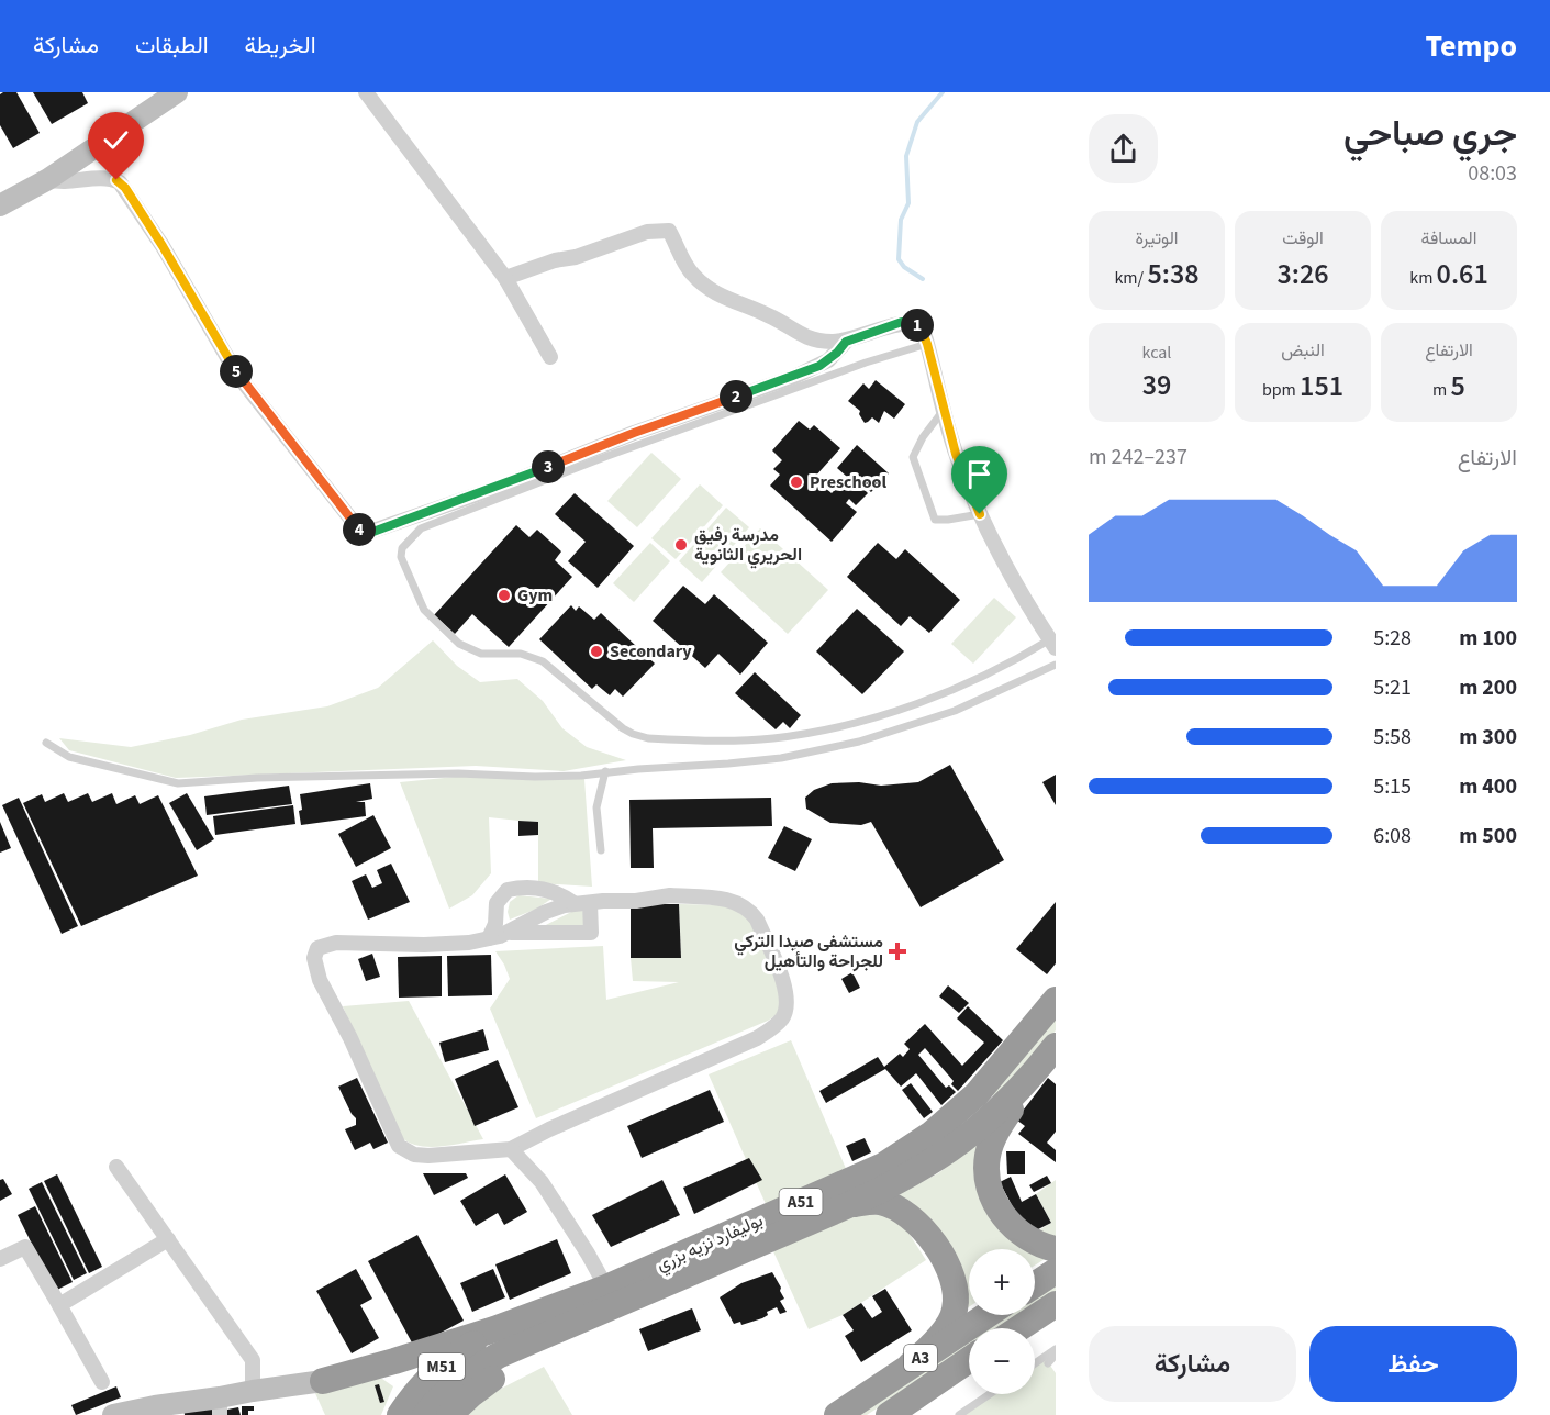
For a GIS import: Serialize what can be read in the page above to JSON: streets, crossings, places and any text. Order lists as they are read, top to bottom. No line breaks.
{"streets":{"highway":["A51","بوليفارد نزيه بزري","A3","M51"]},"crossings":[["بوليفارد نزيه بزري","M51"]],"places":{"other":["Preschool","مدرسة رفيق الحريري الثانوية","Gym","Secondary"],"health":["مستشفى صيدا التركي للجراحة والتأهيل"]},"page":{"header":"Tempo","nav":["الخريطة","الطبقات","مشاركة"],"heading":["جري صباحي","08:03"],"stats":[["المسافة","0.61 km"],["الوقت","3:26"],["الوتيرة","5:38 /km"],["الارتفاع","5 m"],["النبض","151 bpm"],["kcal","39"]],"pins":["1","5","2","3","4"],"chart":["الارتفاع","237–242 m"],"list":[{"name":"100 m","note":"5:28"},{"name":"200 m","note":"5:21"},{"name":"300 m","note":"5:58"},{"name":"400 m","note":"5:15"},{"name":"500 m","note":"6:08"}],"map_buttons":["+","−"],"buttons":["حفظ","مشاركة"]}}
